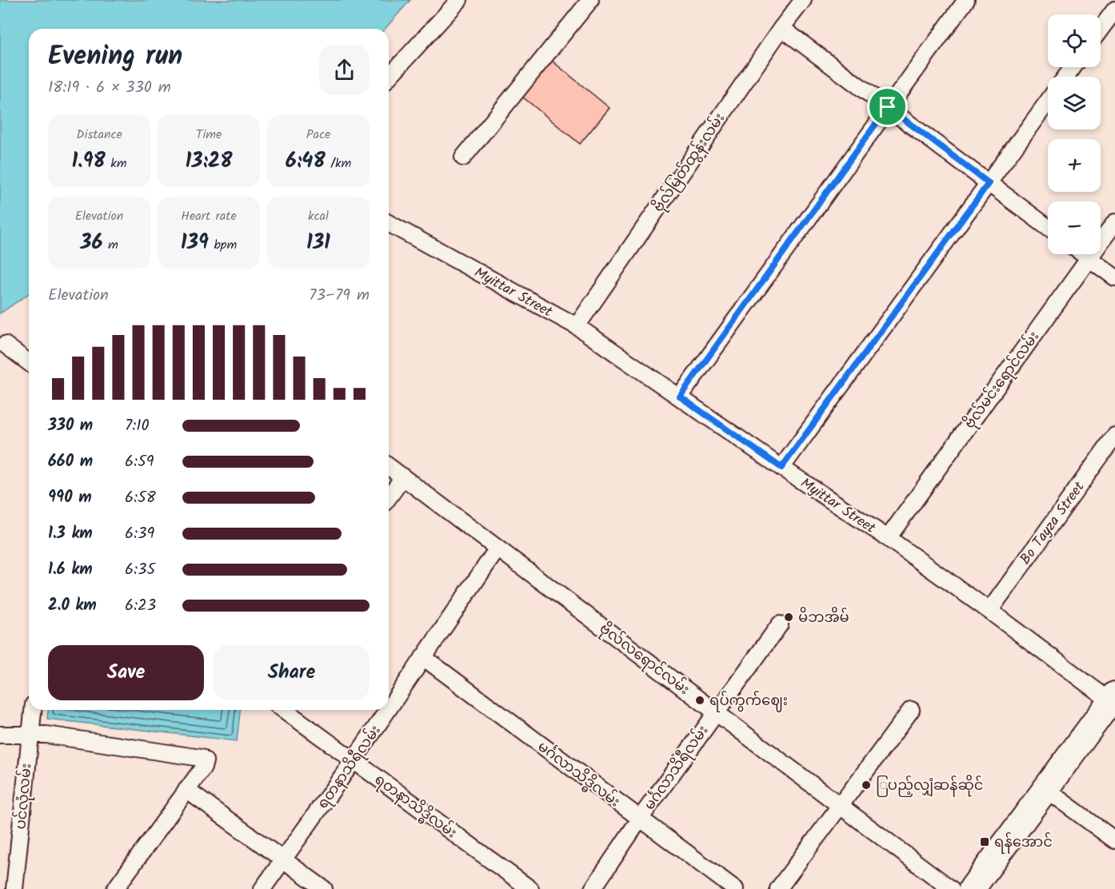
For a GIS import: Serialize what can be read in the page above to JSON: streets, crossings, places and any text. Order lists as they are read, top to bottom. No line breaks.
{"streets":{"street":["ဗိုလ်မြတ်ထွန်းလမ်း","Myittar Street","ဗိုလ်မင်းရောင်လမ်း","Bo Tayza Street","ဗိုလ်လရောင်လမ်း","ရတနာသိရီလမ်း","မင်္ဂလာသိရီလမ်း","မင်္ဂလာသိဒ္ဓိလမ်း","ပင်လုံလမ်း","ရတနာသိဒ္ဓိလမ်း"]},"crossings":[["ဗိုလ်မြတ်ထွန်းလမ်း","Myittar Street"],["Myittar Street","ဗိုလ်မင်းရောင်လမ်း"],["Myittar Street","Bo Tayza Street"],["ဗိုလ်လရောင်လမ်း","ရတနာသိရီလမ်း"],["ဗိုလ်လရောင်လမ်း","မင်္ဂလာသိရီလမ်း"],["ရတနာသိရီလမ်း","မင်္ဂလာသိဒ္ဓိလမ်း"],["ရတနာသိရီလမ်း","ရတနာသိဒ္ဓိလမ်း"],["မင်္ဂလာသိရီလမ်း","မင်္ဂလာသိဒ္ဓိလမ်း"]],"places":{"other":["မိဘအိမ်","ရပ်ကွက်ဈေး","ြပည့်လျှံဆန်ဆိုင်"],"transit":["ရန်အောင်"]},"page":{"map_buttons":["+","−"],"heading":["Evening run","18:19 · 6 × 330 m"],"stats":[["Distance","1.98 km"],["Time","13:28"],["Pace","6:48 /km"],["Elevation","36 m"],["Heart rate","139 bpm"],["kcal","131"]],"chart":["Elevation","73–79 m"],"list":[{"name":"330 m","note":"7:10"},{"name":"660 m","note":"6:59"},{"name":"990 m","note":"6:58"},{"name":"1.3 km","note":"6:39"},{"name":"1.6 km","note":"6:35"},{"name":"2.0 km","note":"6:23"}],"buttons":["Save","Share"]}}
